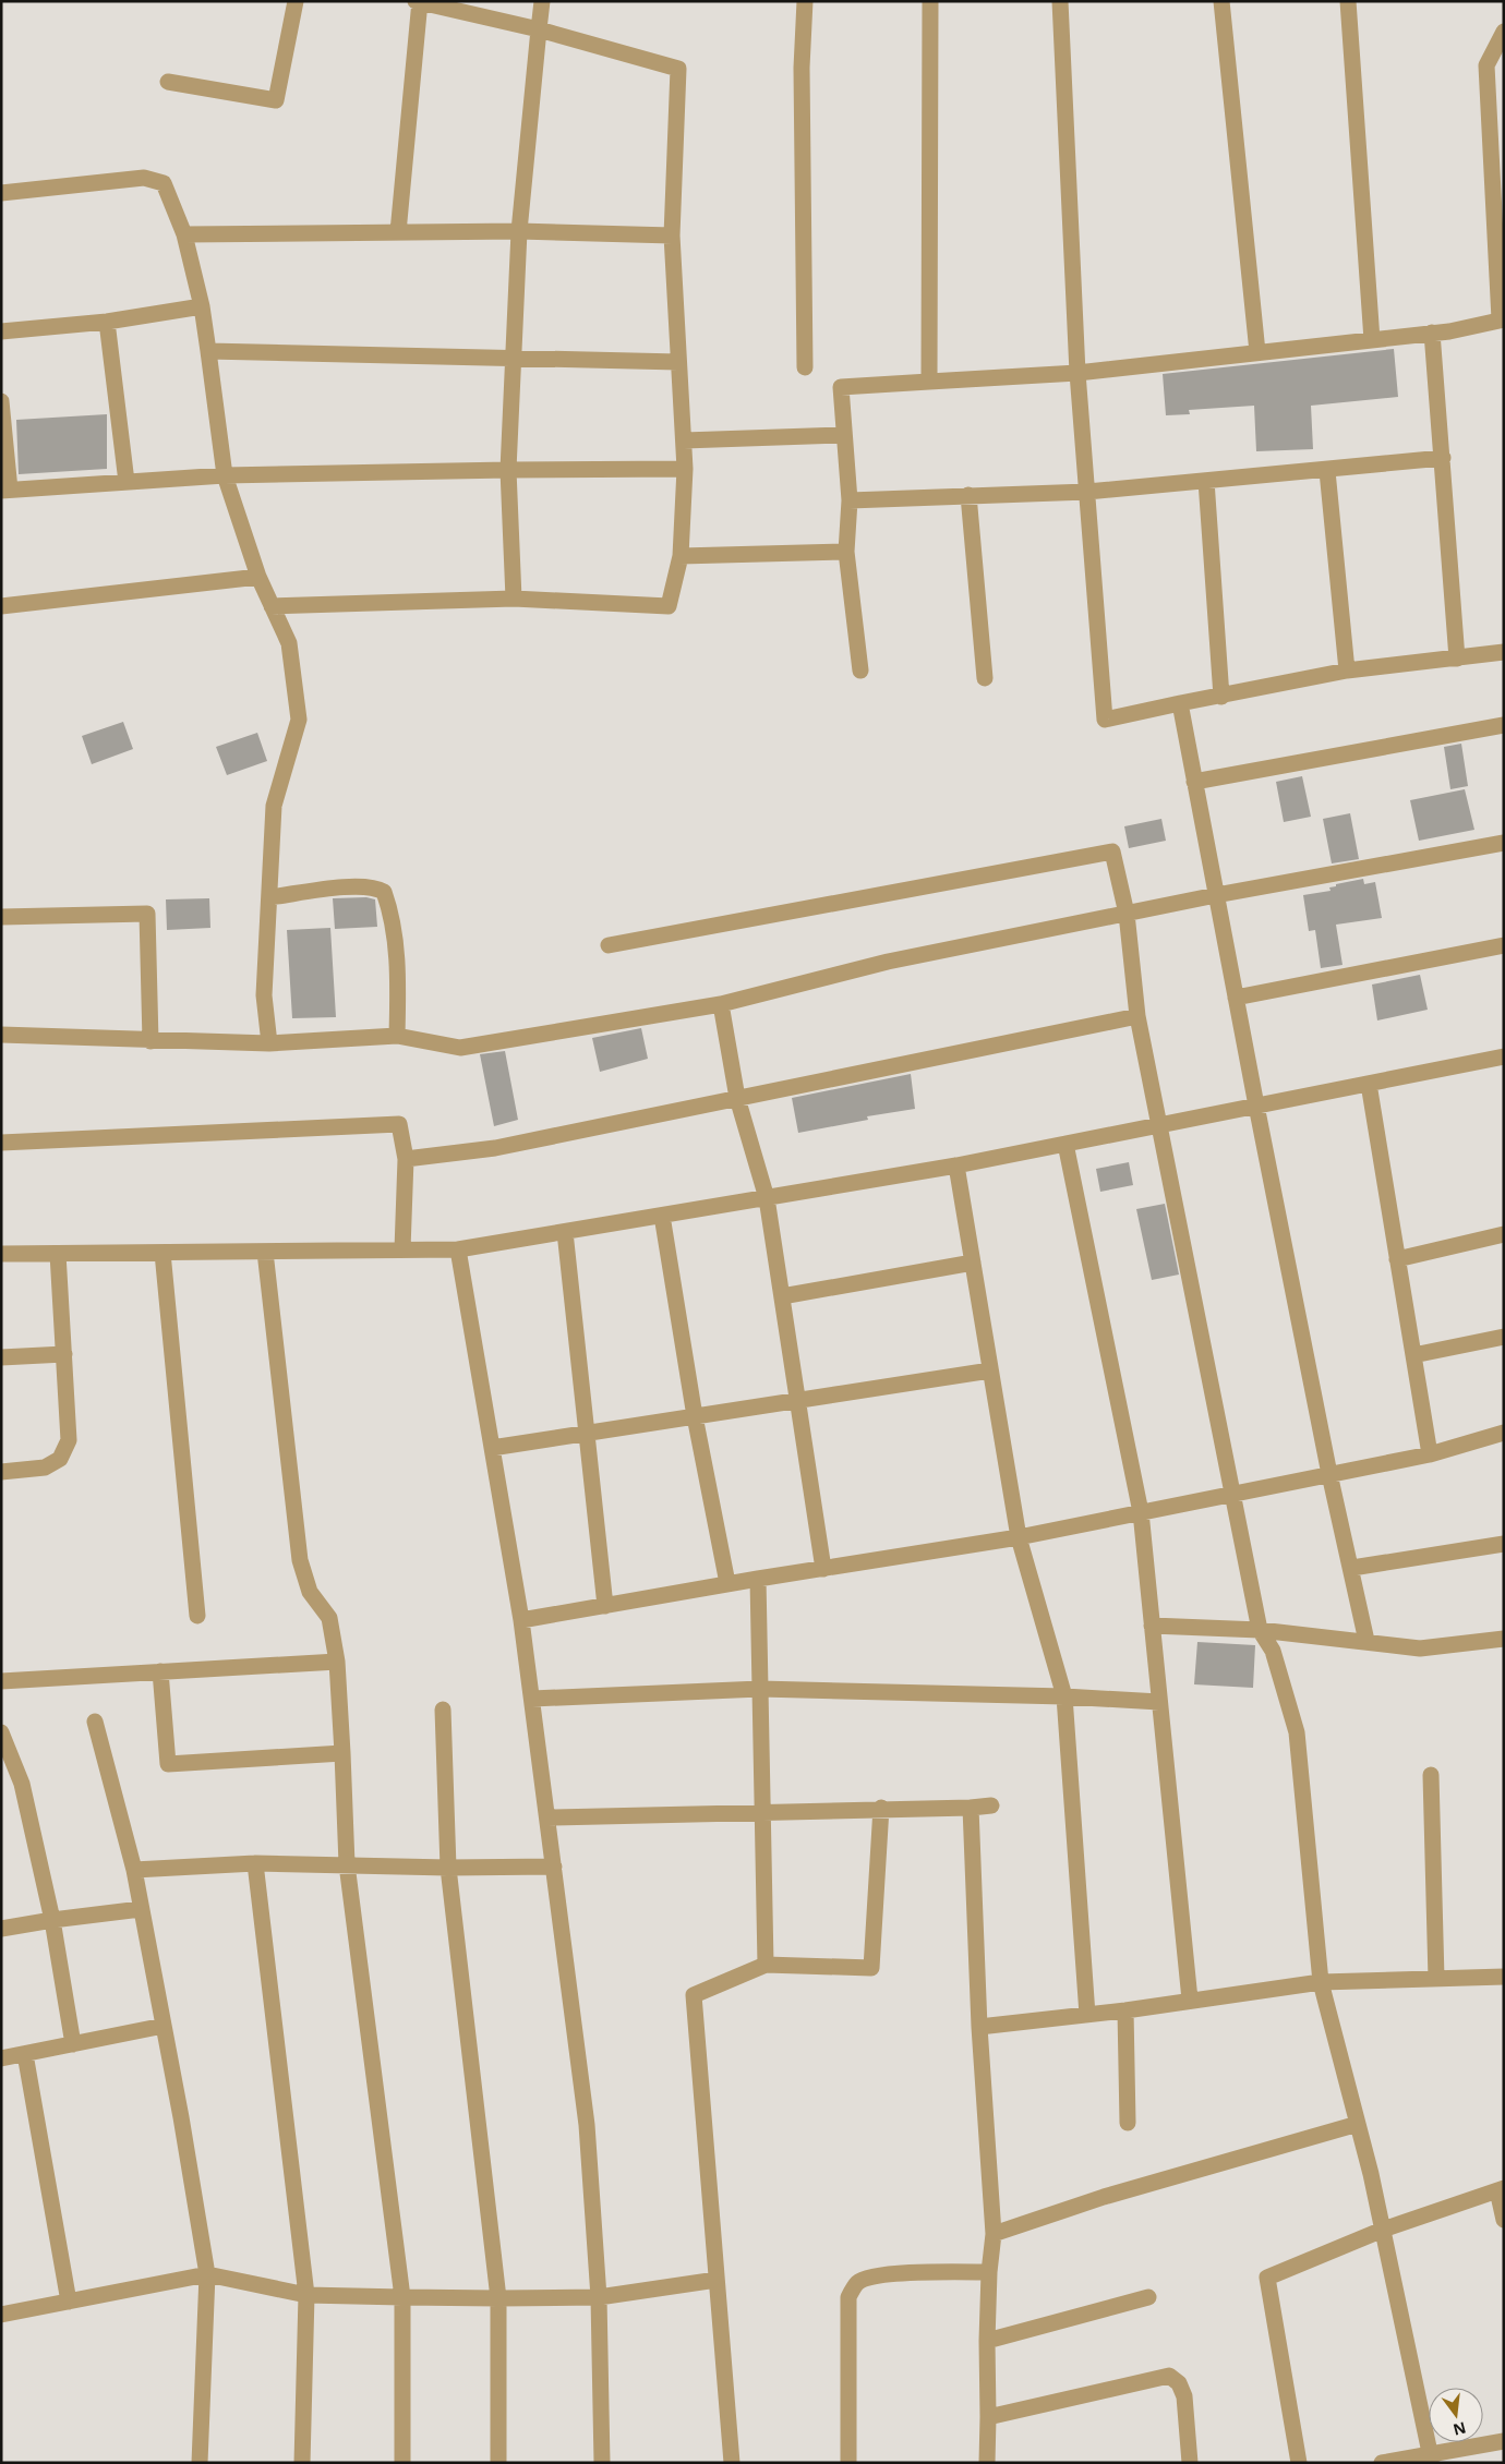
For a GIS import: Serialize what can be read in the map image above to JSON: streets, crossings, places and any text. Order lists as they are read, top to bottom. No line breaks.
{"north":"bottom"}
